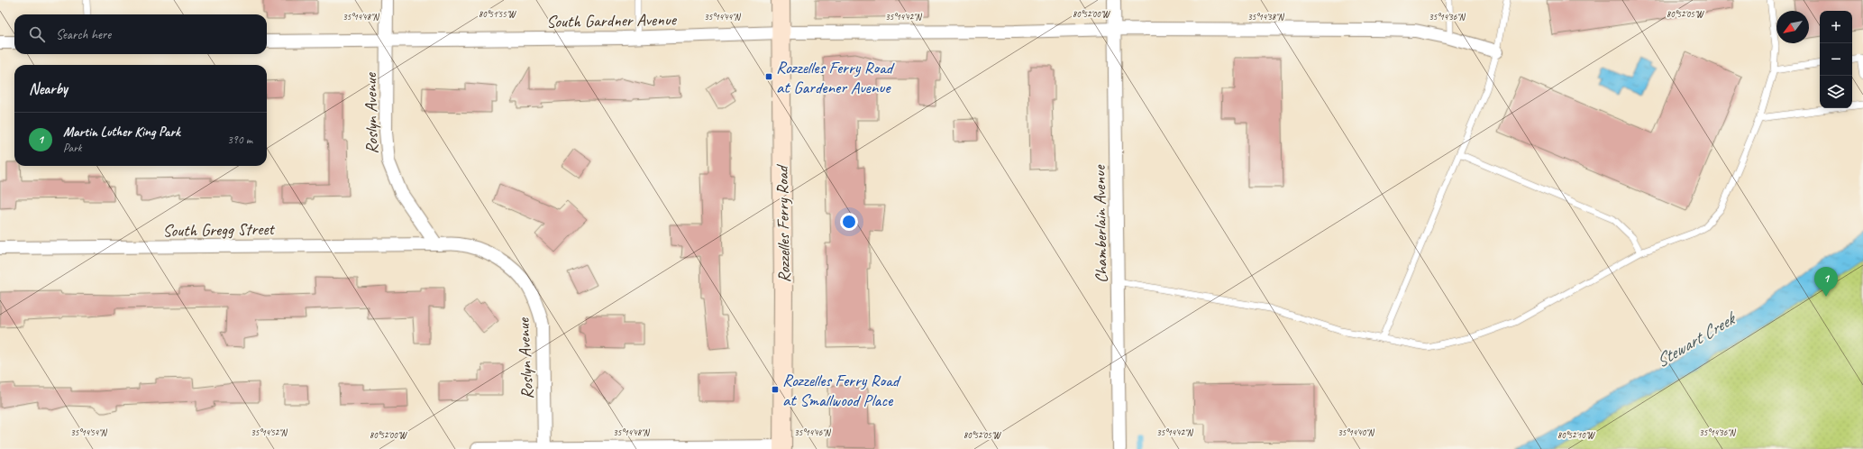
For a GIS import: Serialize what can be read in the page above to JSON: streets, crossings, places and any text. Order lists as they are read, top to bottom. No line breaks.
{"streets":{"street":["South Gardner Avenue","Roslyn Avenue","Rozzelles Ferry Road","Chamberlain Avenue","South Gregg Street"]},"crossings":[["South Gardner Avenue","Roslyn Avenue"],["South Gardner Avenue","Rozzelles Ferry Road"],["South Gardner Avenue","Chamberlain Avenue"],["Roslyn Avenue","South Gregg Street"]],"water":["Stewart Creek"],"places":{"transit":["Rozzelles Ferry Road at Gardener Avenue","Rozzelles Ferry Road at Smallwood Place"]},"north":"bottom left","page":{"map_buttons":["+","−"],"search":"Search here","heading":"Nearby","list":[{"mark":"1","name":"Martin Luther King Park","note":"Park","value":"390 m"}],"pins":"1"},"coordinates":["80°52'05\"W","80°51'55\"W","80°52'00\"W","35°14'44\"N","35°14'42\"N","35°14'38\"N","35°14'36\"N","35°14'48\"N","35°14'54\"N","35°14'52\"N","35°14'46\"N","35°14'40\"N","80°52'10\"W"]}
